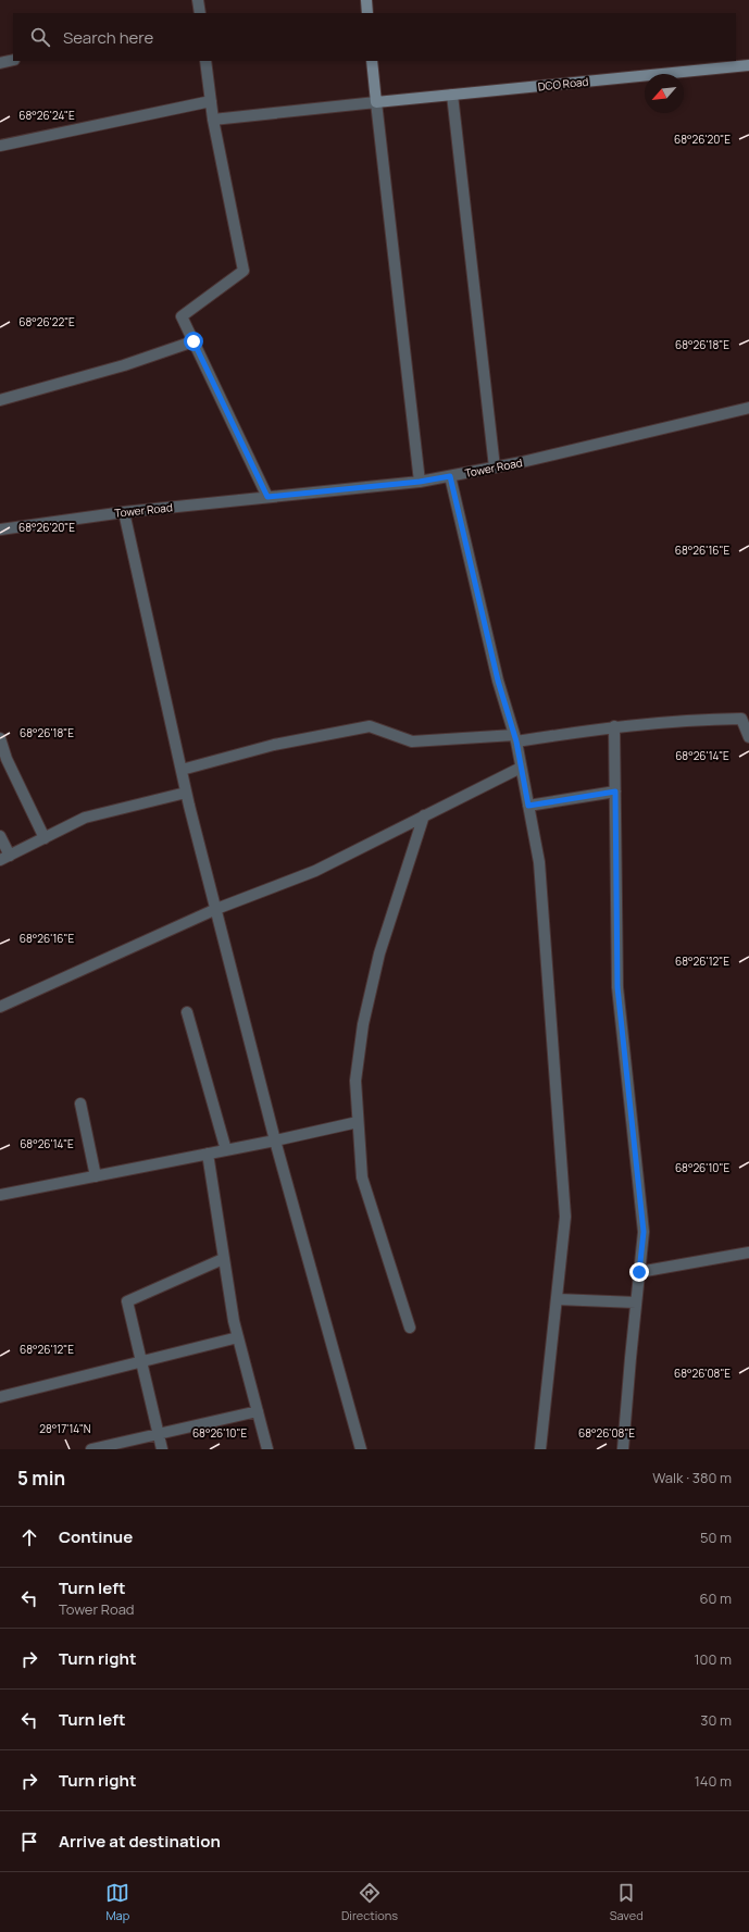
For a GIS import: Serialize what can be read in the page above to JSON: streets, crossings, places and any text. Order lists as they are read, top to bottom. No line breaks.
{"streets":{"street":["DCO Road","Tower Road"]},"north":"bottom left","page":{"search":"Search here","heading":["5 min","Walk · 380 m"],"list":[["Continue","50 m"],["Turn left","Tower Road","60 m"],["Turn right","100 m"],["Turn left","30 m"],["Turn right","140 m"],"Arrive at destination"],"nav":["Map","Directions","Saved"]},"coordinates":["68°26'24\"E","68°26'20\"E","68°26'22\"E","68°26'18\"E","68°26'16\"E","68°26'14\"E","68°26'12\"E","68°26'10\"E","68°26'08\"E","28°17'14\"N"]}
